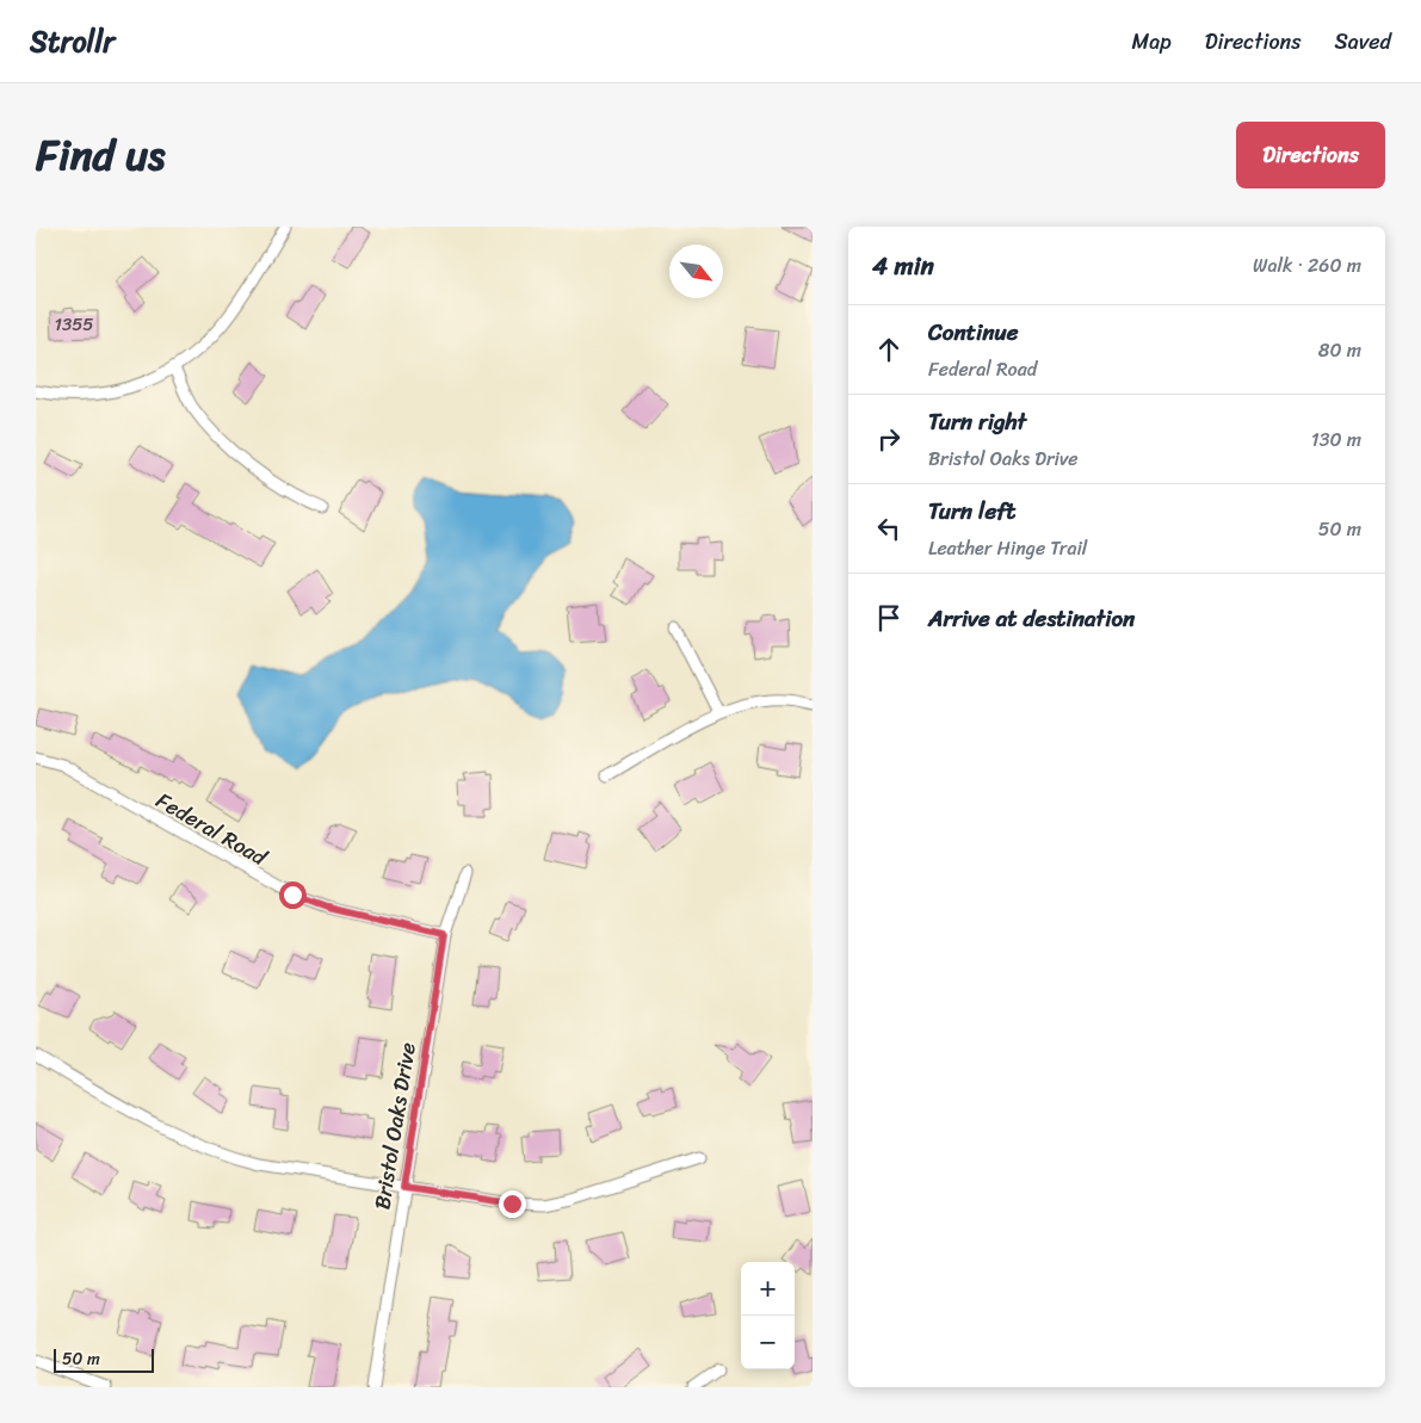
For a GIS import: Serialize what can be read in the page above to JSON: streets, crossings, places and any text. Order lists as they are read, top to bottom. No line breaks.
{"streets":{"street":["Federal Road","Bristol Oaks Drive"]},"crossings":[["Federal Road","Bristol Oaks Drive"]],"house_numbers":["1355"],"scale_bar":"50 m","north":"bottom right","page":{"header":"Strollr","nav":["Map","Directions","Saved"],"title":"Find us","buttons":"Directions","heading":["4 min","Walk · 260 m"],"list":[["Continue","Federal Road","80 m"],["Turn right","Bristol Oaks Drive","130 m"],["Turn left","Leather Hinge Trail","50 m"],"Arrive at destination"],"map_buttons":["+","−"],"scale":"50 m"}}
